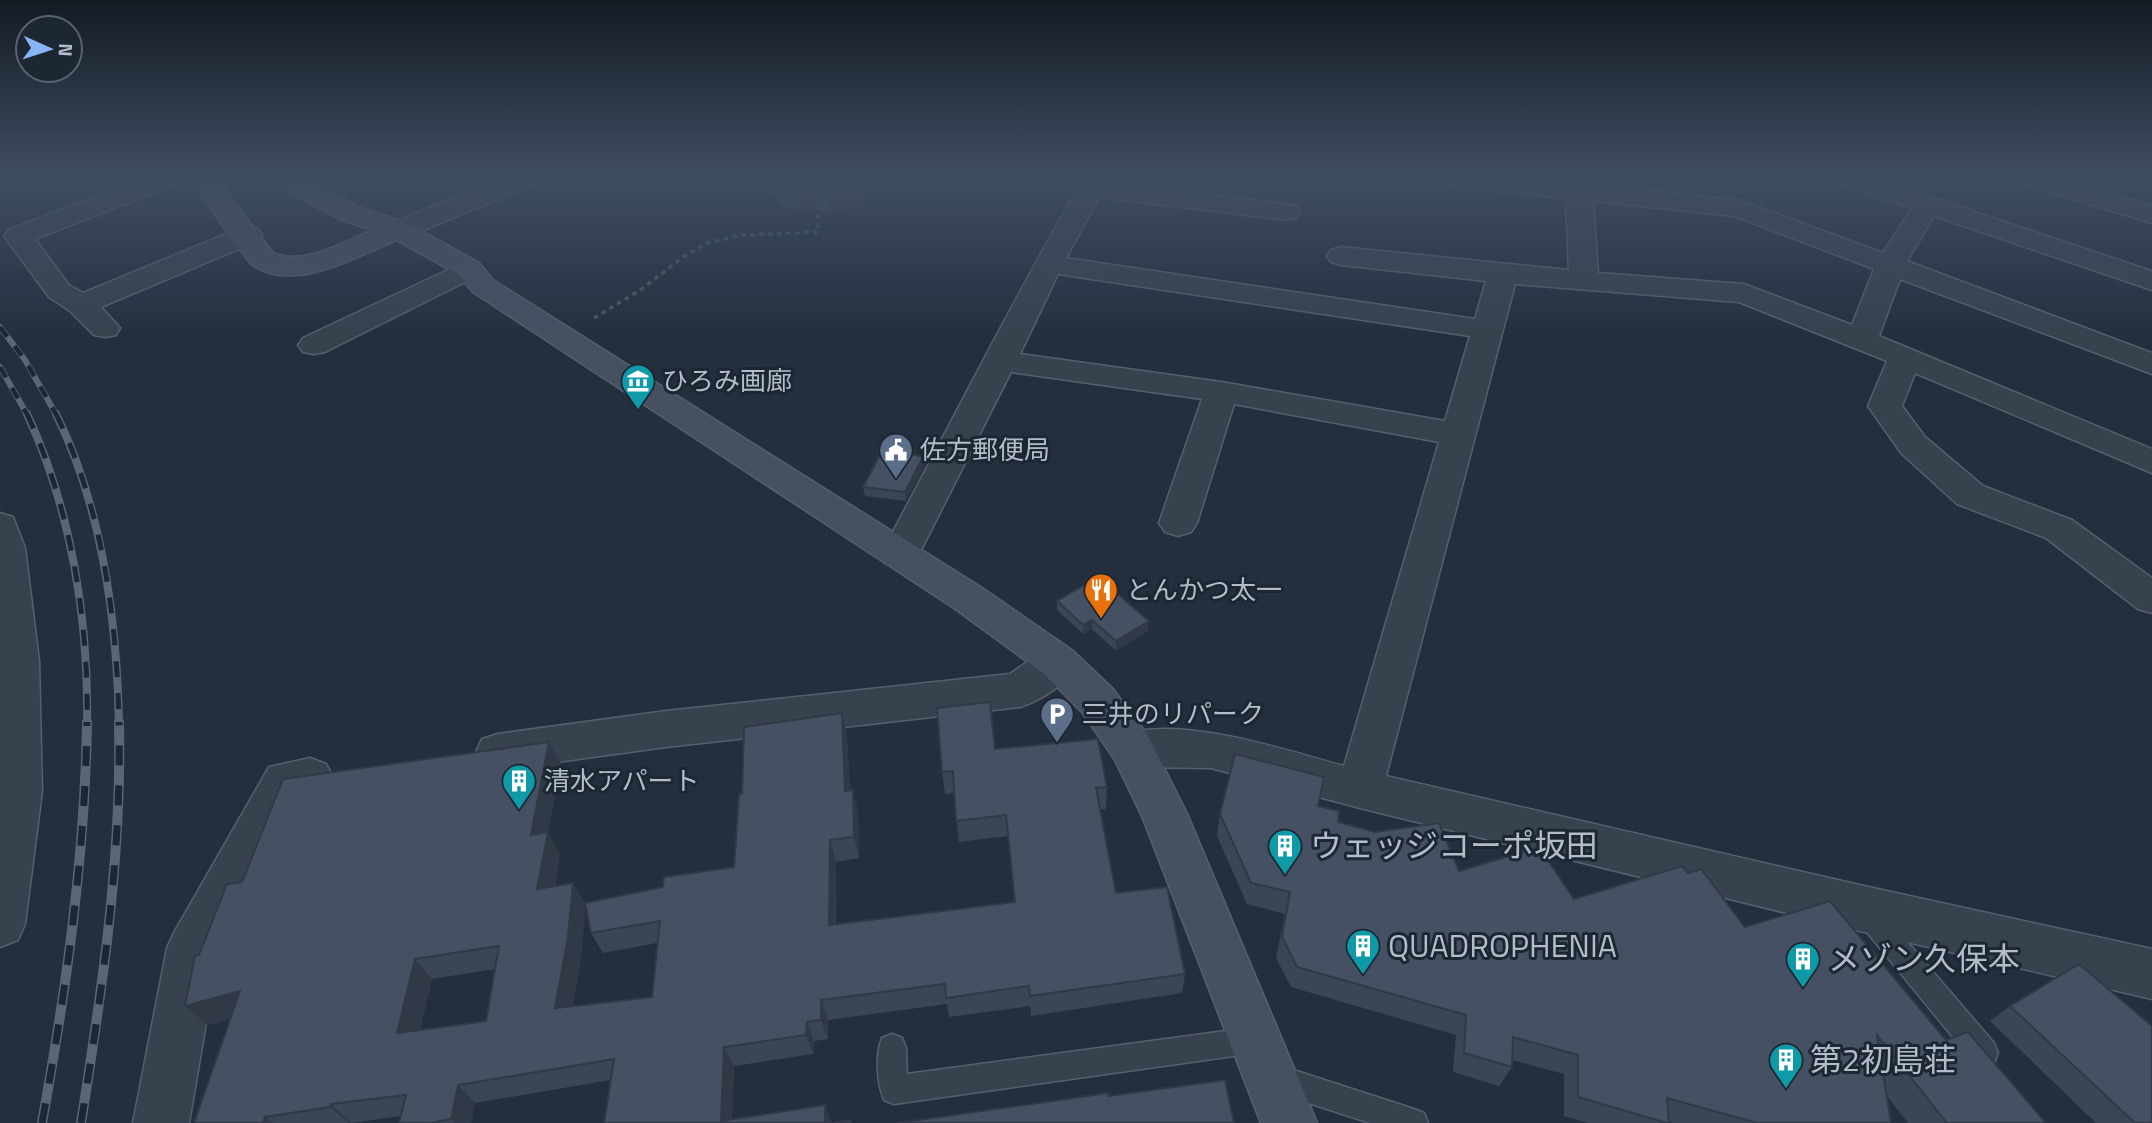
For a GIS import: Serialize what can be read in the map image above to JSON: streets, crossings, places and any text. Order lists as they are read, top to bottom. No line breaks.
{"places":{"museum":["ひろみ画廊"],"public building":["佐方郵便局"],"restaurant":["とんかつ太一"],"parking":["三井のリパーク"],"building":["清水アパート","ウェッジコーポ坂田","QUADROPHENIA","メゾン久保本","第2初島荘"]},"north":"right"}
